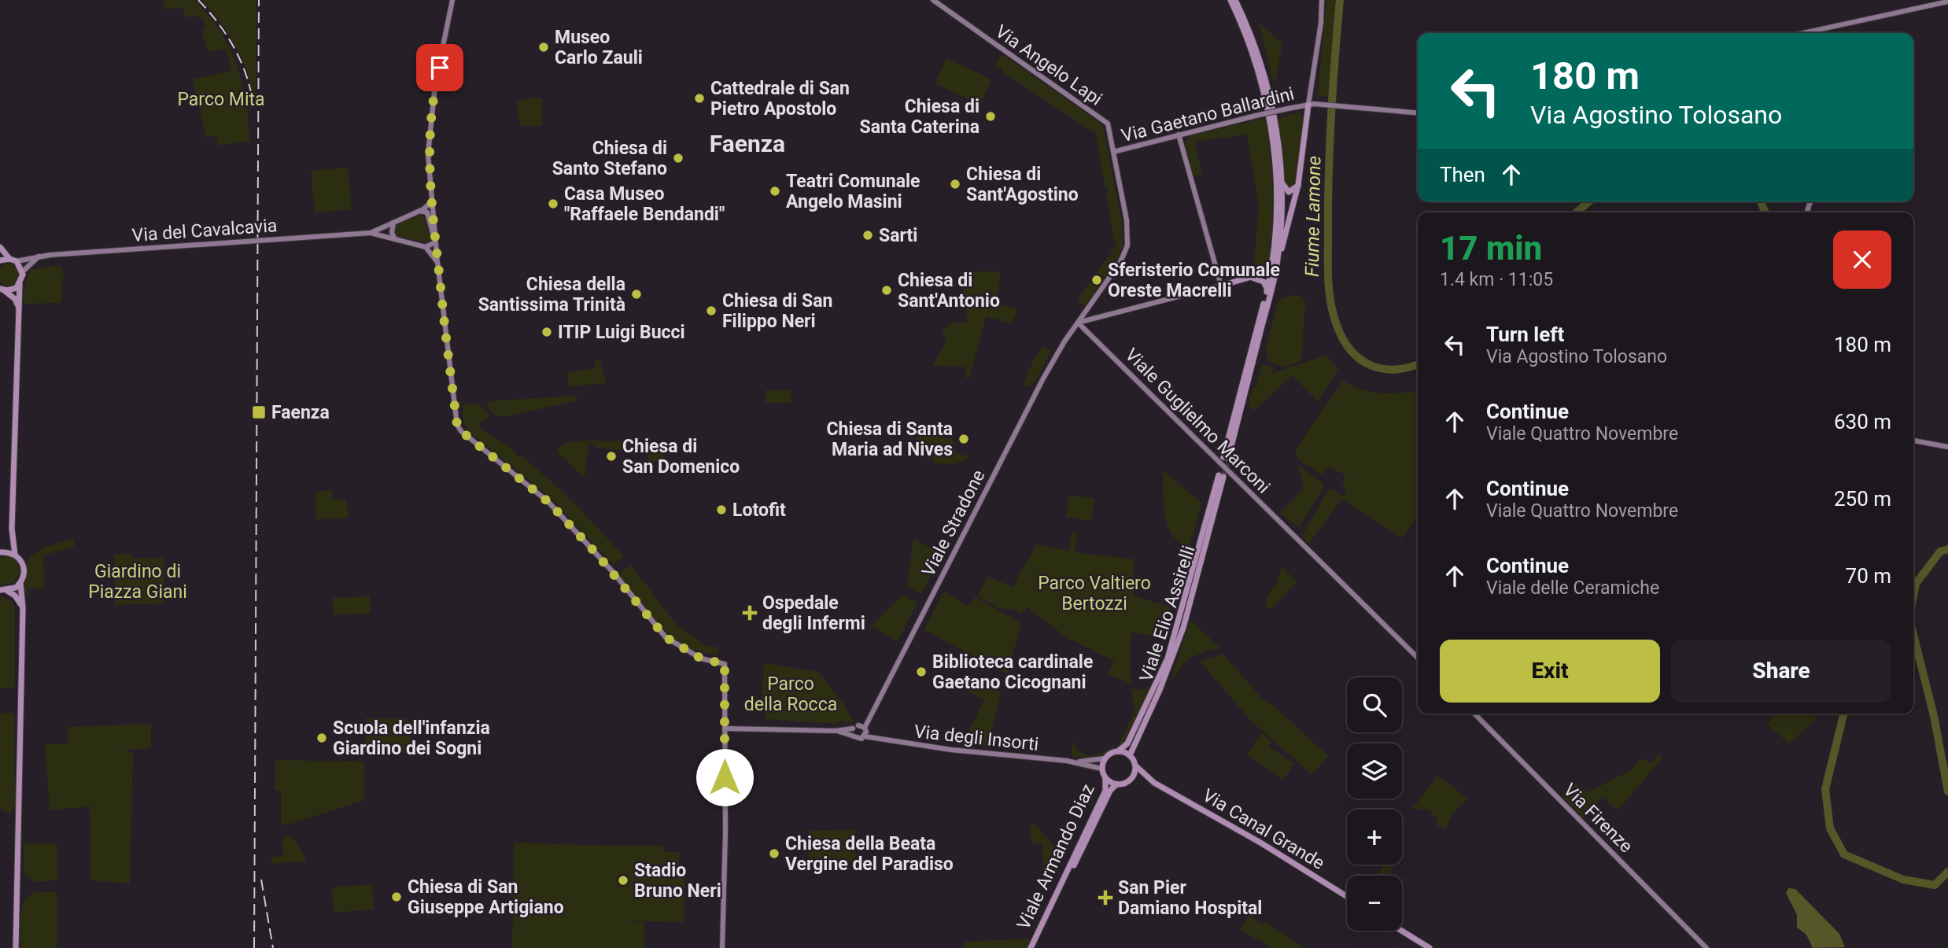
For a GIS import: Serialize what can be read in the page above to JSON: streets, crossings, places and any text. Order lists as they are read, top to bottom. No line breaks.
{"streets":{"main road":["Via Angelo Lapi","Via Gaetano Ballardini","Via del Cavalcavia","Viale Guglielmo Marconi","Viale Stradone","Viale Elio Assirelli","Via degli Insorti","Via Firenze","Via Canal Grande","Viale Armando Diaz"]},"crossings":[["Via Angelo Lapi","Via Gaetano Ballardini"],["Via Angelo Lapi","Viale Guglielmo Marconi"],["Via Angelo Lapi","Viale Stradone"],["Viale Guglielmo Marconi","Viale Stradone"],["Viale Stradone","Via degli Insorti"],["Viale Elio Assirelli","Via degli Insorti"],["Viale Elio Assirelli","Via Canal Grande"],["Viale Elio Assirelli","Viale Armando Diaz"],["Via degli Insorti","Via Canal Grande"],["Via degli Insorti","Viale Armando Diaz"],["Via Canal Grande","Viale Armando Diaz"]],"districts":["Faenza"],"water":["Fiume Lamone"],"parks":["Parco Mita","Giardino di Piazza Giani","Parco Valtiero Bertozzi","Parco della Rocca"],"places":{"other":["Museo Carlo Zauli","Cattedrale di San Pietro Apostolo","Chiesa di Santa Caterina","Chiesa di Santo Stefano","Chiesa di Sant'Agostino","Teatri Comunale Angelo Masini","Casa Museo \"Raffaele Bendandi\"","Sarti","Sferisterio Comunale Oreste Macrelli","Chiesa di Sant'Antonio","Chiesa della Santissima Trinità","Chiesa di San Filippo Neri","ITIP Luigi Bucci","Chiesa di Santa Maria ad Nives","Chiesa di San Domenico","Lotofit","Biblioteca cardinale Gaetano Cicognani","Scuola dell'infanzia Giardino dei Sogni","Chiesa della Beata Vergine del Paradiso","Stadio Bruno Neri","Chiesa di San Giuseppe Artigiano"],"transit":["Faenza"],"health":["Ospedale degli Infermi","San Pier Damiano Hospital"]},"page":{"turn":["180 m","Via Agostino Tolosano"],"then":"Then","heading":["17 min","1.4 km · 11:05"],"list":[{"name":"Turn left","note":"Via Agostino Tolosano","value":"180 m"},{"name":"Continue","note":"Viale Quattro Novembre","value":"630 m"},{"name":"Continue","note":"Viale Quattro Novembre","value":"250 m"},{"name":"Continue","note":"Viale delle Ceramiche","value":"70 m"}],"buttons":["Exit","Share"],"map_buttons":["+","−"]}}
